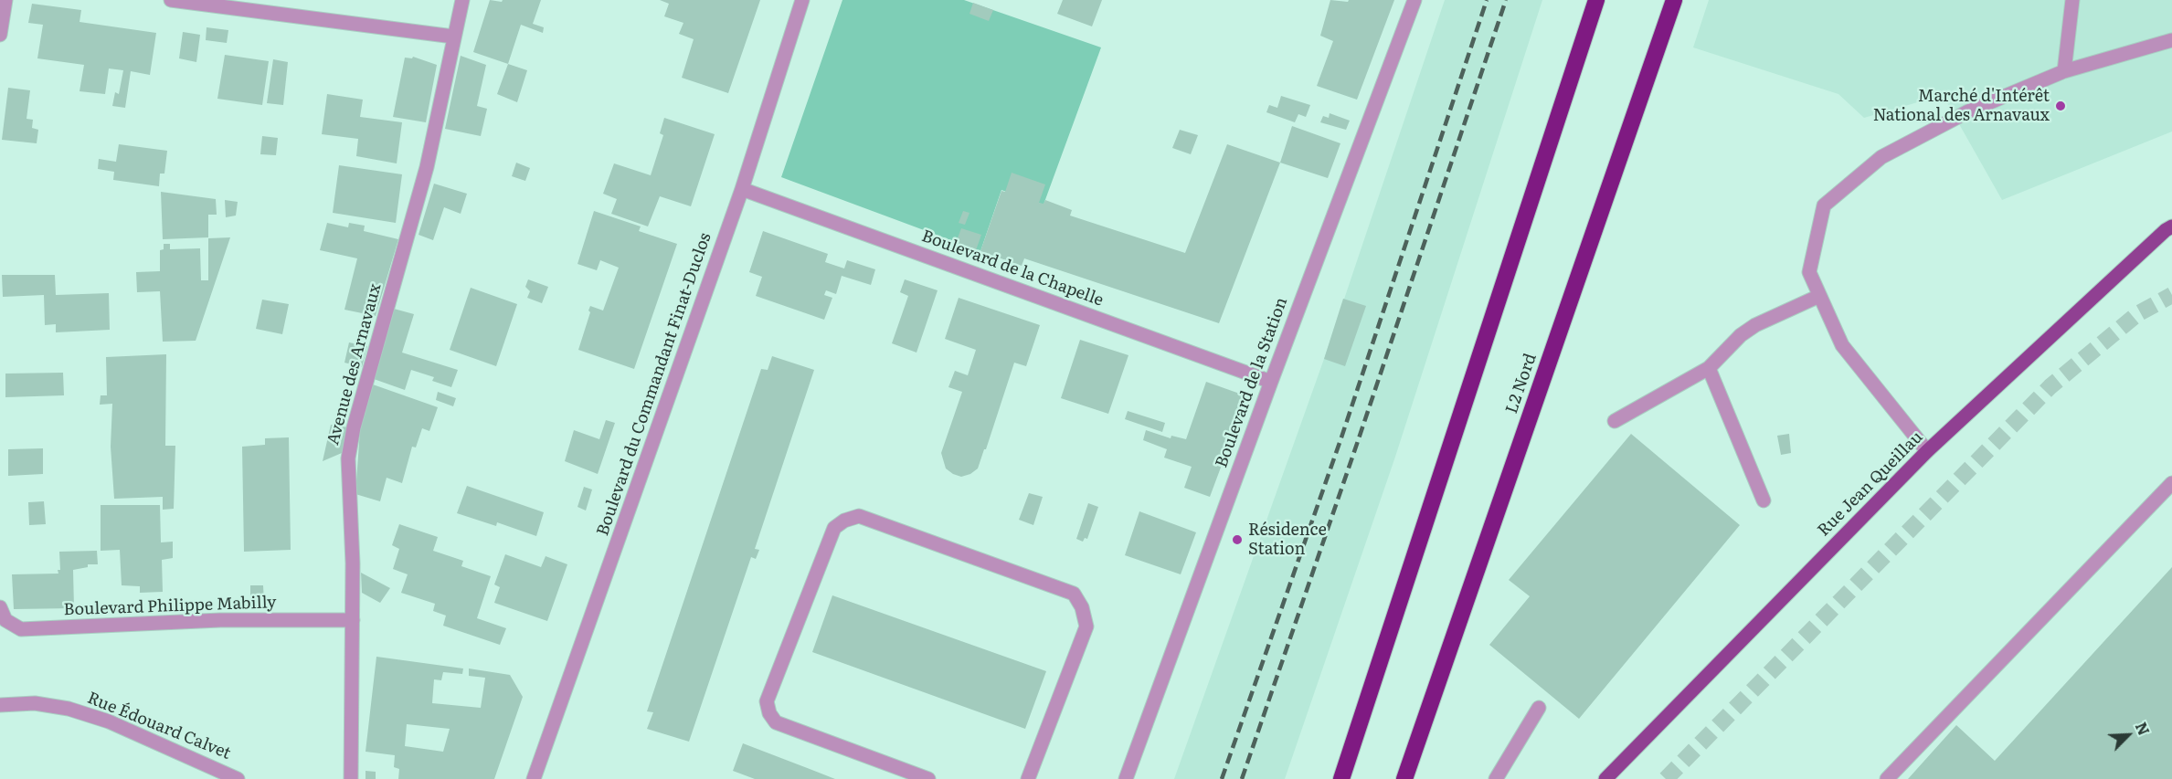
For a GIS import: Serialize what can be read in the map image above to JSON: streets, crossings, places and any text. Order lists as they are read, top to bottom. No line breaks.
{"streets":{"highway":["L2 Nord"],"main road":["Rue Jean Queillau"],"street":["Boulevard de la Chapelle","Avenue des Arnavaux","Boulevard de la Station","Boulevard du Commandant Finat-Duclos","Boulevard Philippe Mabilly","Rue Édouard Calvet"]},"crossings":[["Boulevard de la Chapelle","Boulevard de la Station"],["Boulevard de la Chapelle","Boulevard du Commandant Finat-Duclos"],["Avenue des Arnavaux","Boulevard Philippe Mabilly"]],"places":["Marché d'Intérêt National des Arnavaux","Résidence Station"],"north":"top right"}
